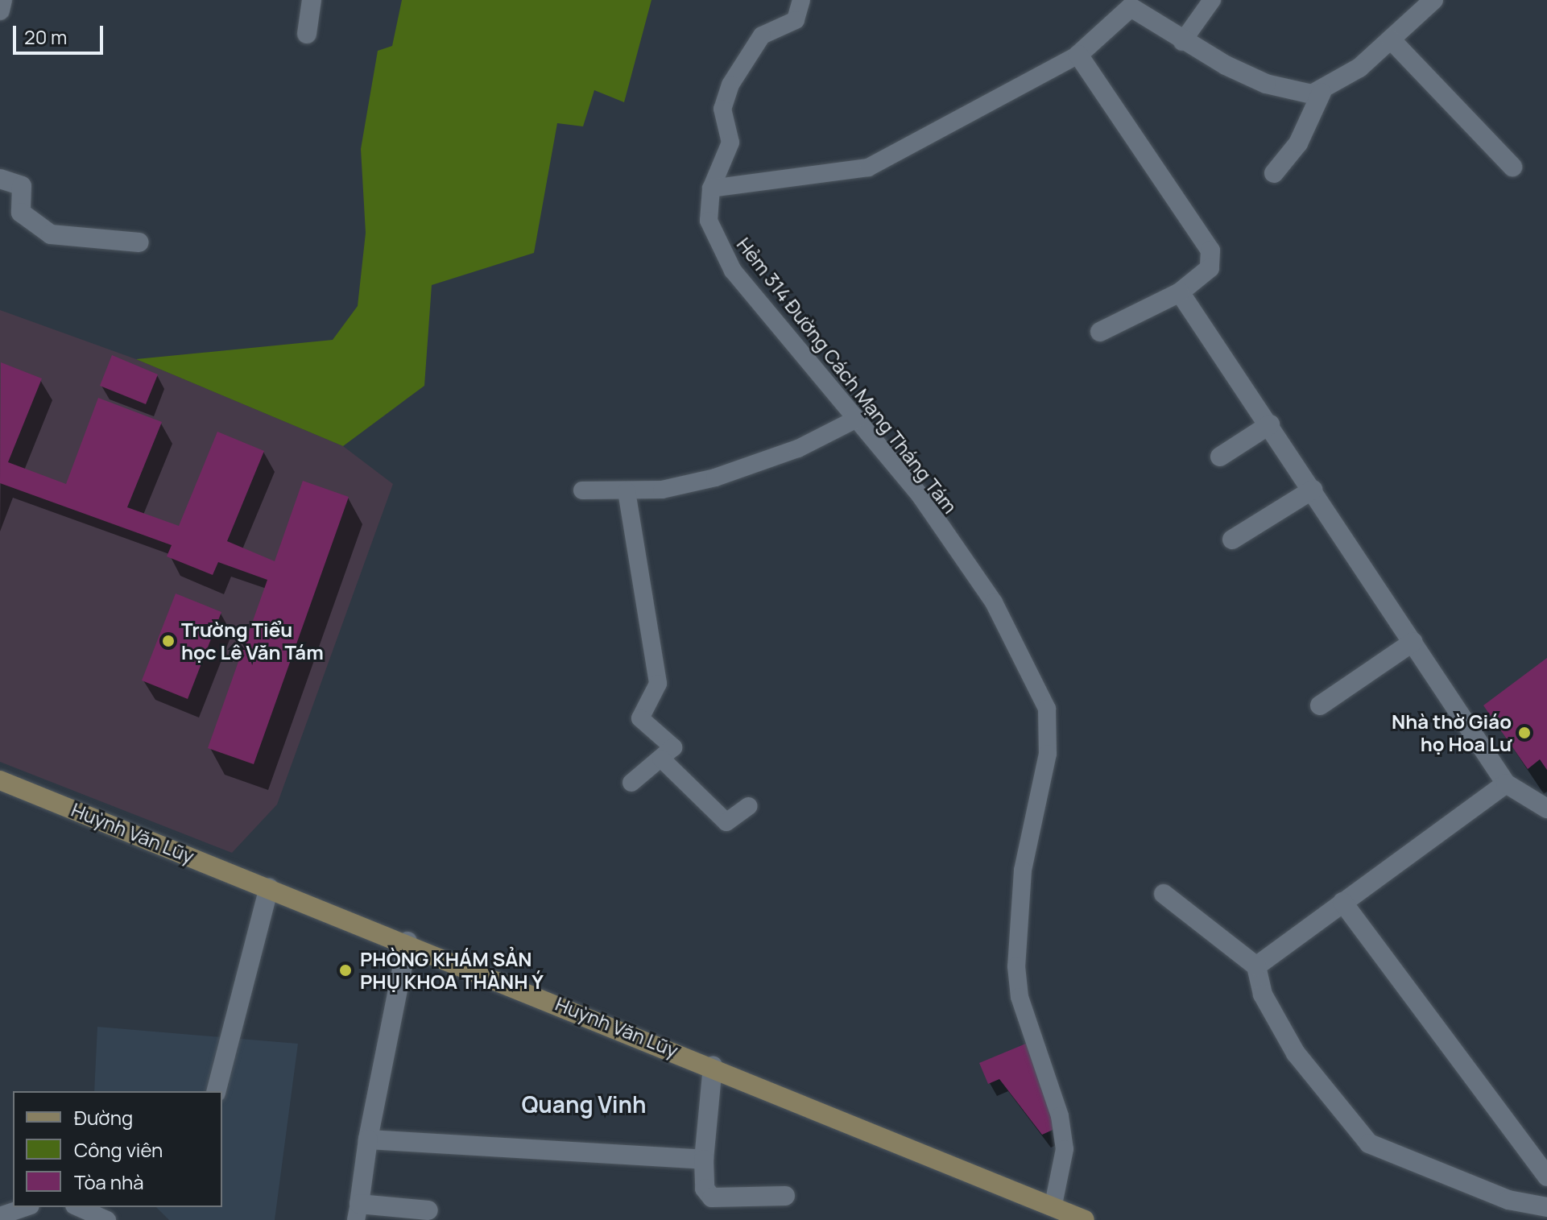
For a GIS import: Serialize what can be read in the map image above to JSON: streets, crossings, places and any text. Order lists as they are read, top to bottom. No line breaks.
{"streets":{"street":["Huỳnh Văn Lũy"],"lane":["Hẻm 314 Đường Cách Mạng Tháng Tám"]},"crossings":[["Hẻm 314 Đường Cách Mạng Tháng Tám","Huỳnh Văn Lũy"]],"districts":["Quang Vinh"],"places":["Trường Tiểu học Lê Văn Tám","Nhà thờ Giáo họ Hoa Lư","PHÒNG KHÁM SẢN PHỤ KHOA THÀNH Ý"],"legend":["Đường","Công viên","Tòa nhà"],"scale_bar":"20 m"}
